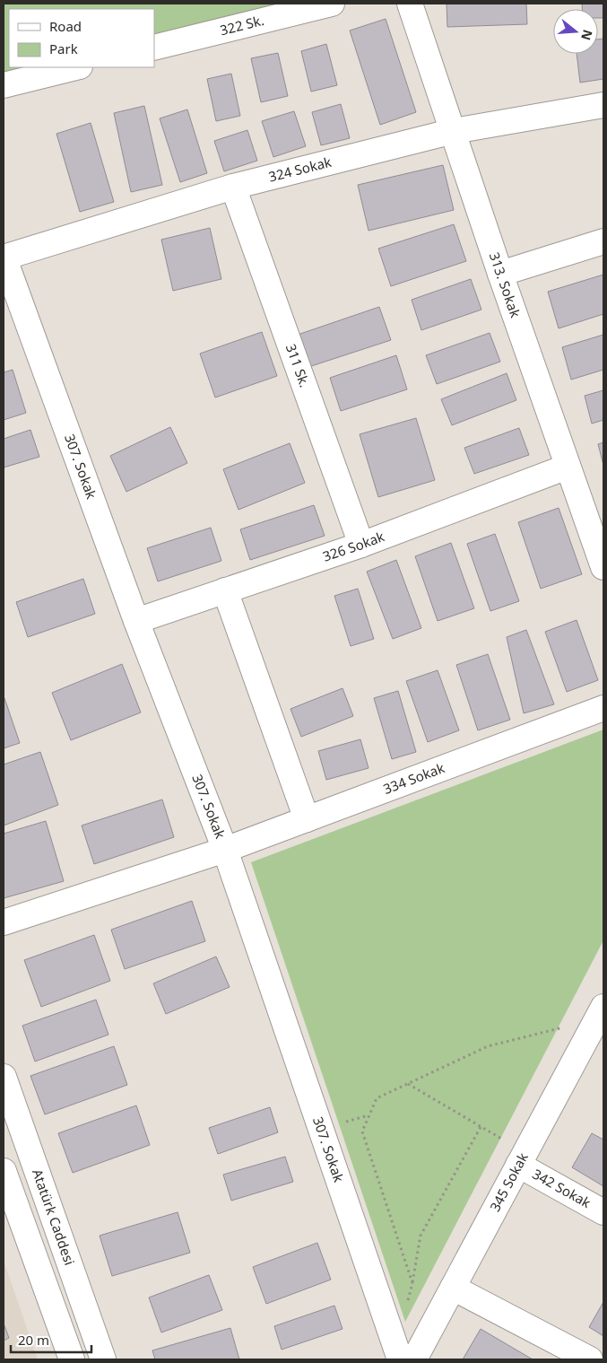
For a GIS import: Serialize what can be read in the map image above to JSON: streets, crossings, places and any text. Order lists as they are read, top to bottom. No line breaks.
{"streets":{"street":["322 Sk.","324 Sokak","313. Sokak","311 Sk.","307. Sokak","326 Sokak","334 Sokak","345 Sokak","342 Sokak","Atatürk Caddesi"]},"crossings":[["324 Sokak","313. Sokak"],["324 Sokak","311 Sk."],["324 Sokak","307. Sokak"],["313. Sokak","326 Sokak"],["311 Sk.","326 Sokak"],["307. Sokak","326 Sokak"],["307. Sokak","334 Sokak"],["345 Sokak","342 Sokak"]],"legend":["Road","Park"],"scale_bar":"20 m","north":"right"}
